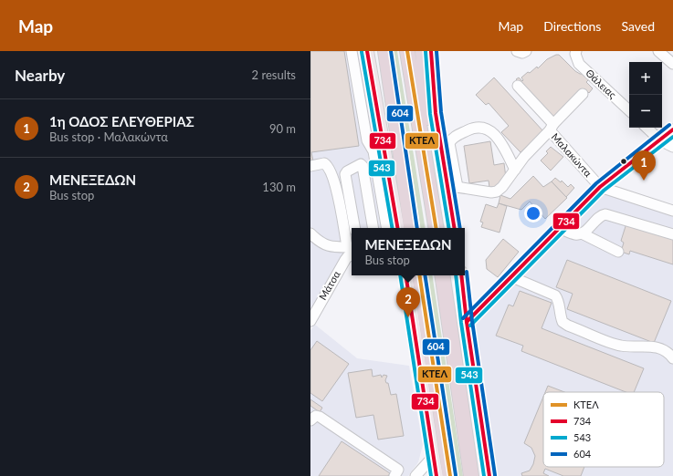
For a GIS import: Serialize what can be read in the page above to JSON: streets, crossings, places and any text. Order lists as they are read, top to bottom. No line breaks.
{"streets":{"street":["Θάλειας","Μαλακώντα","Μάτσα"]},"lines":["transit line ΚΤΕΛ","transit line 734","transit line 543","transit line 604"],"legend":["ΚΤΕΛ","734","543","604"],"page":{"header":"Map","nav":["Map","Directions","Saved"],"heading":["Nearby","2 results"],"map_buttons":["+","−"],"list":[{"mark":"1","name":"1η ΟΔΟΣ ΕΛΕΥΘΕΡΙΑΣ","note":"Bus stop · Μαλακώντα","value":"90 m"},{"mark":"2","name":"ΜΕΝΕΞΕΔΩΝ","note":"Bus stop","value":"130 m"}],"pins":["1","2"],"popup":["ΜΕΝΕΞΕΔΩΝ","Bus stop"]}}
